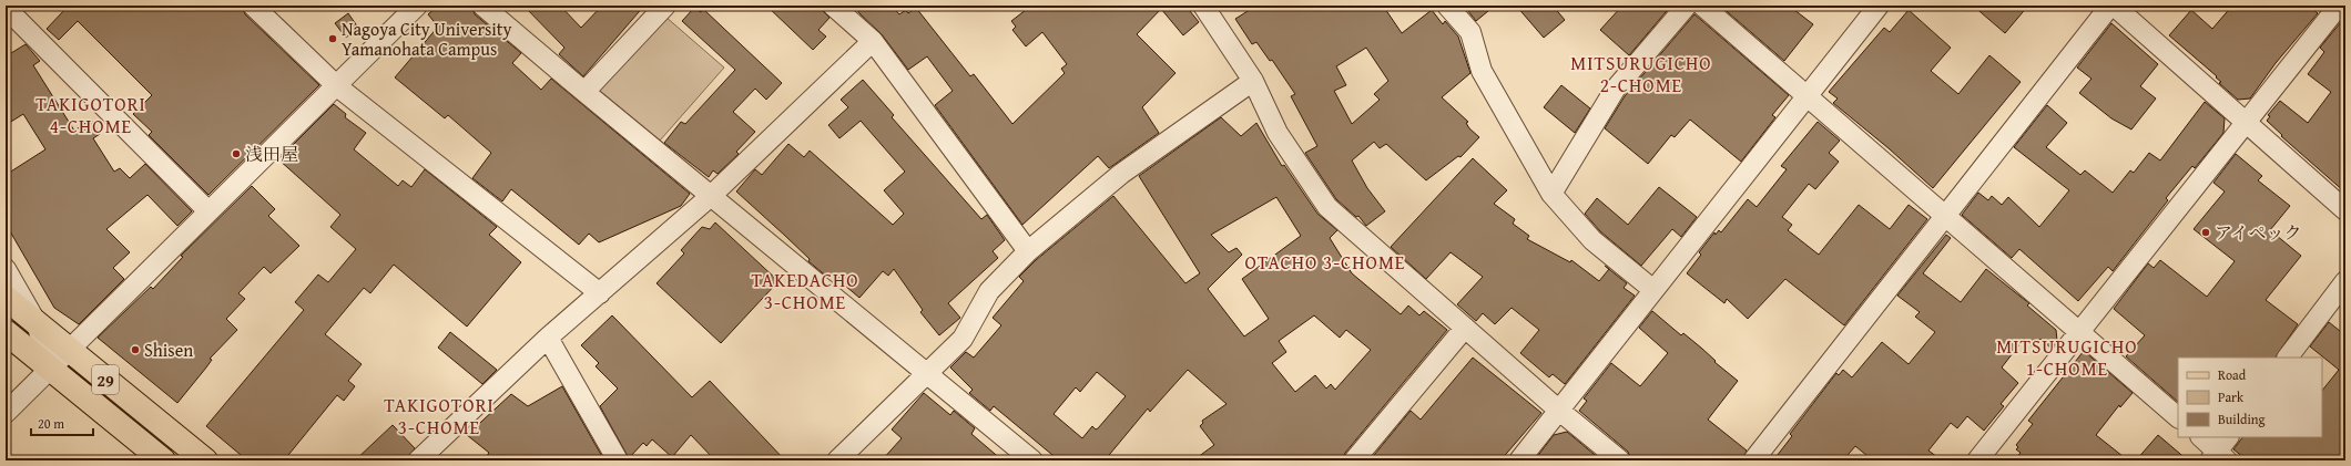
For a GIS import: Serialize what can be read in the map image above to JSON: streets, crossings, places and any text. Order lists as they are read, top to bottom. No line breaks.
{"streets":{"main road":["29"]},"districts":["MITSURUGICHO 2-CHOME","TAKIGOTORI 4-CHOME","OTACHO 3-CHOME","TAKEDACHO 3-CHOME","MITSURUGICHO 1-CHOME","TAKIGOTORI 3-CHOME"],"places":["Nagoya City University Yamanohata Campus","浅田屋","アイペック","Shisen"],"legend":["Road","Park","Building"],"scale_bar":"20 m"}
